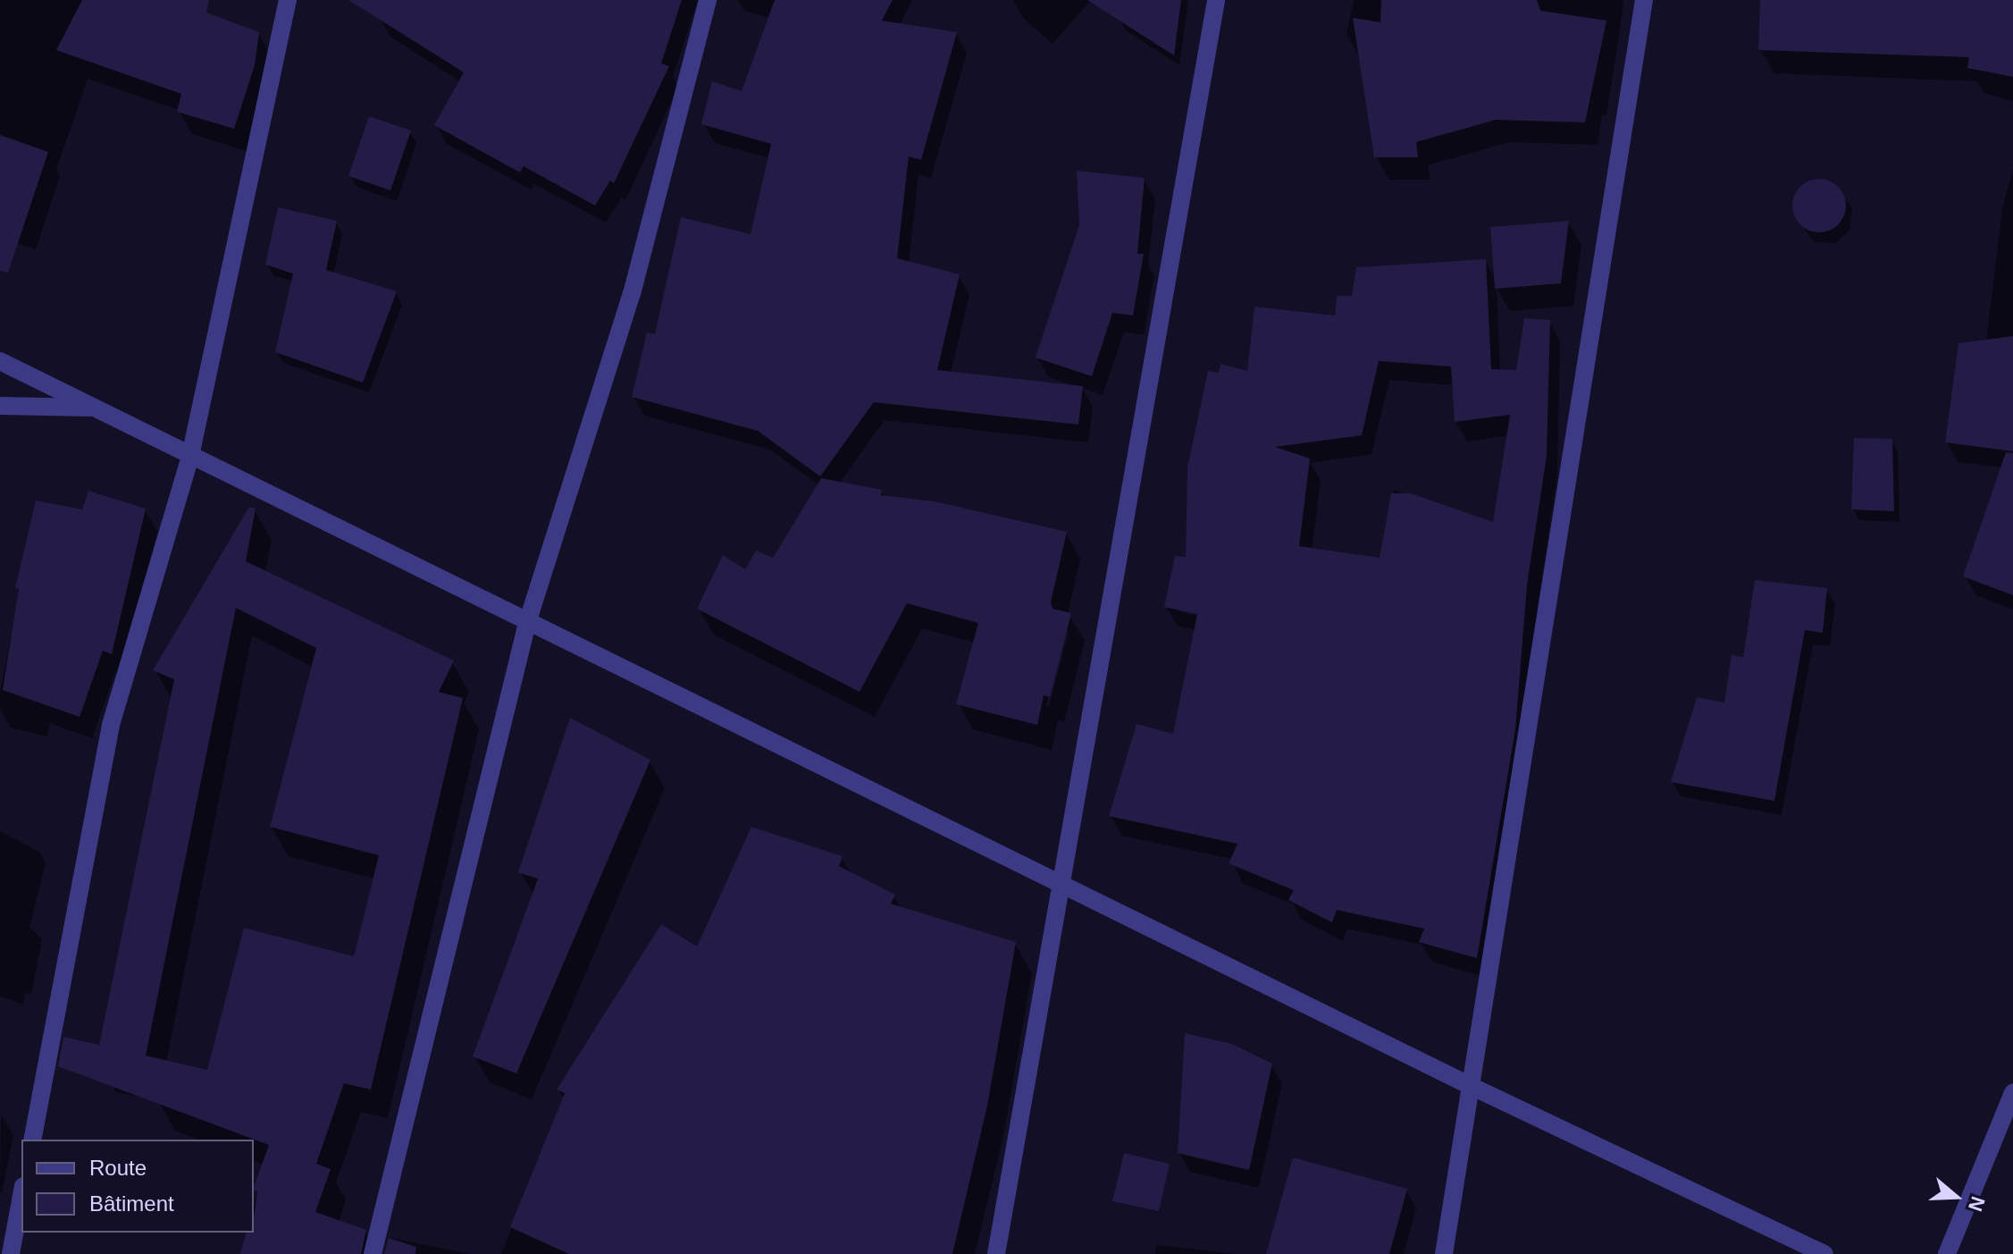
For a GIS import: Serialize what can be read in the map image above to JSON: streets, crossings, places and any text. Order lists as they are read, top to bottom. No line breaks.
{"legend":["Route","Bâtiment"],"north":"right"}
